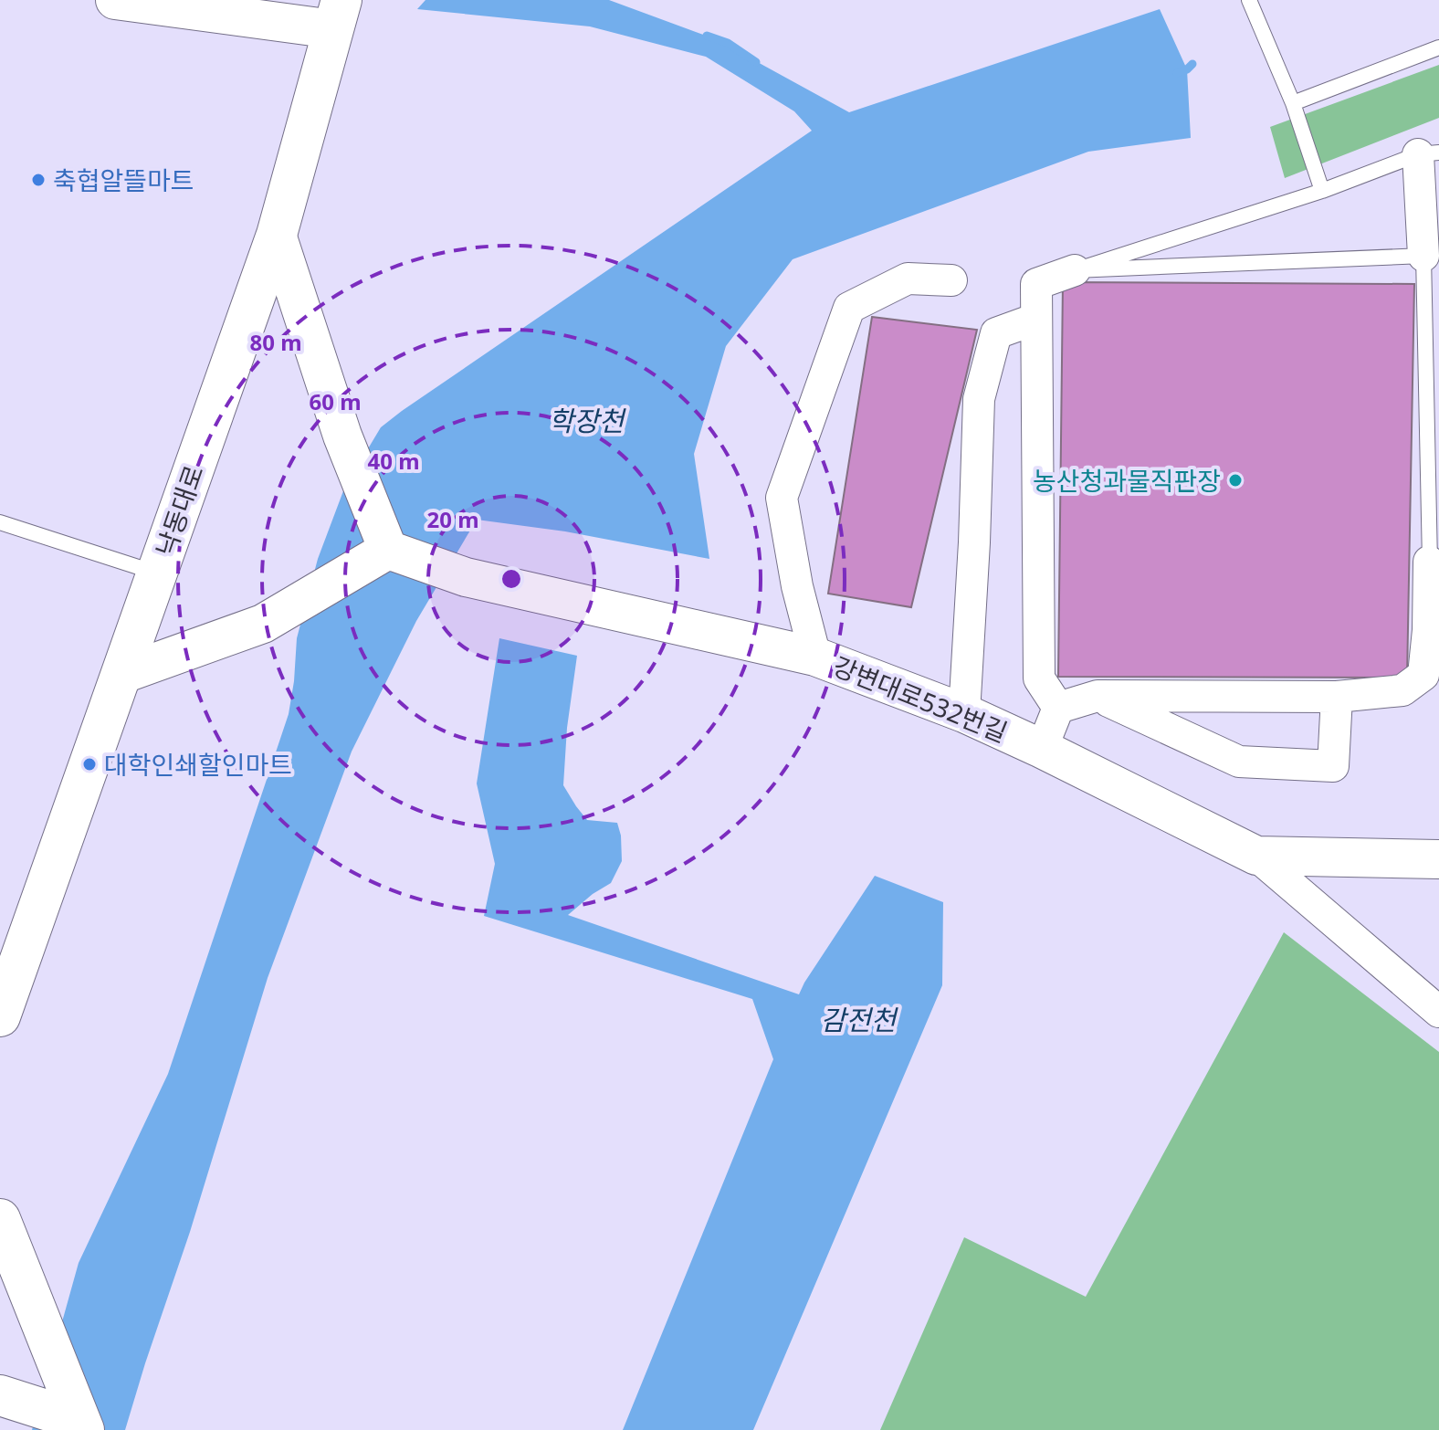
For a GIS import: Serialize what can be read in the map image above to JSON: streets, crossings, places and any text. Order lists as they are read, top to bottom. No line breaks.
{"streets":{"main road":["낙동대로"],"street":["강변대로532번길"]},"water":["학장천","감전천"],"places":["축협알뜰마트","농산청과물직판장","대학인쇄할인마트"],"rings":["80 m","60 m","40 m","20 m"]}
